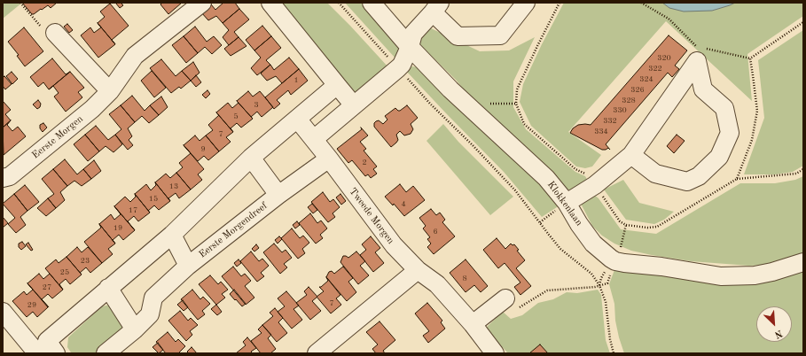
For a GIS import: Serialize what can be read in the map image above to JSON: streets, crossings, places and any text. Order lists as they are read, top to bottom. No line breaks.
{"streets":{"street":["Eerste Morgen","Klokkenlaan","Tweede Morgen","Eerste Morgendreef"]},"crossings":[["Tweede Morgen","Eerste Morgendreef"]],"house_numbers":["320","322","324","1","326","328","3","330","5","332","334","7","9","2","13","15","4","17","19","6","23","25","8","27","7","29"],"north":"bottom right"}
